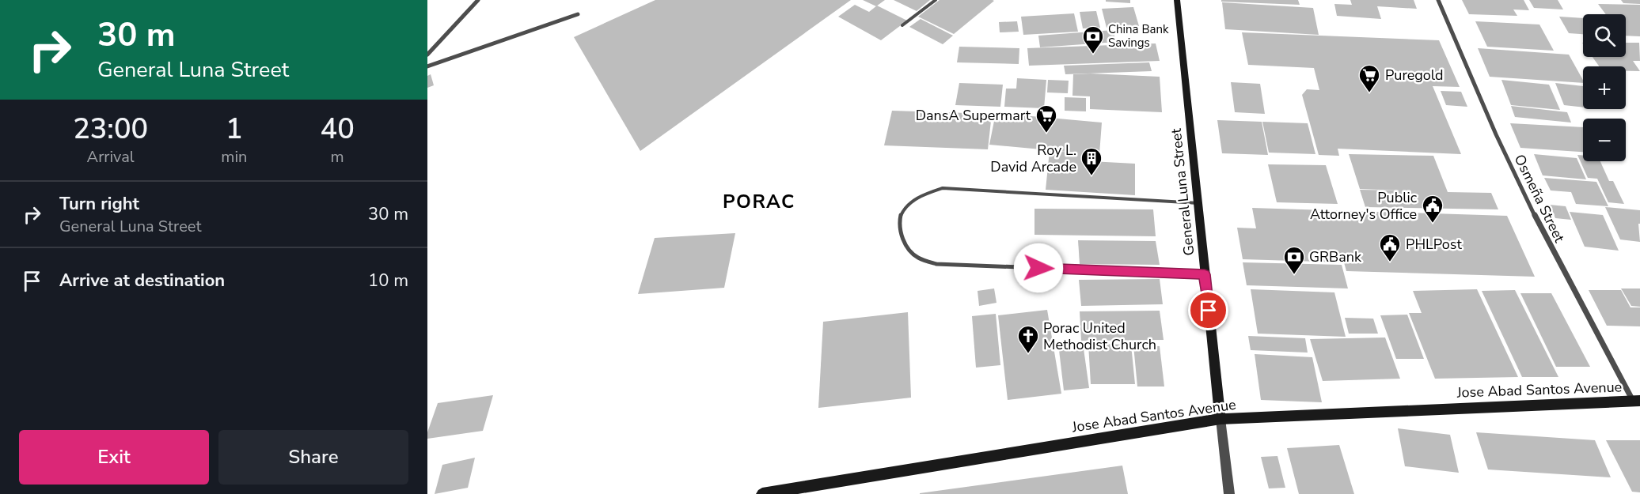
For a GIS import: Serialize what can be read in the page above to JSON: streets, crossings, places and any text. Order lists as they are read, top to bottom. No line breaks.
{"streets":{"main road":["General Luna Street","Jose Abad Santos Avenue"],"street":["Osmeña Street"]},"crossings":[["General Luna Street","Jose Abad Santos Avenue"],["Osmeña Street","Jose Abad Santos Avenue"]],"districts":["PORAC"],"places":{"bank":["China Bank Savings","GRBank"],"supermarket":["Puregold","DansA Supermart"],"building":["Roy L. David Arcade"],"public building":["Public Attorney's Office","PHLPost"],"church":["Porac United Methodist Church"]},"page":{"turn":["30 m","General Luna Street"],"map_buttons":["+","−"],"eta":["23:00","Arrival","1","min","40","m"],"list":[{"name":"Turn right","note":"General Luna Street","value":"30 m"},{"name":"Arrive at destination","value":"10 m"}],"buttons":["Exit","Share"]}}
